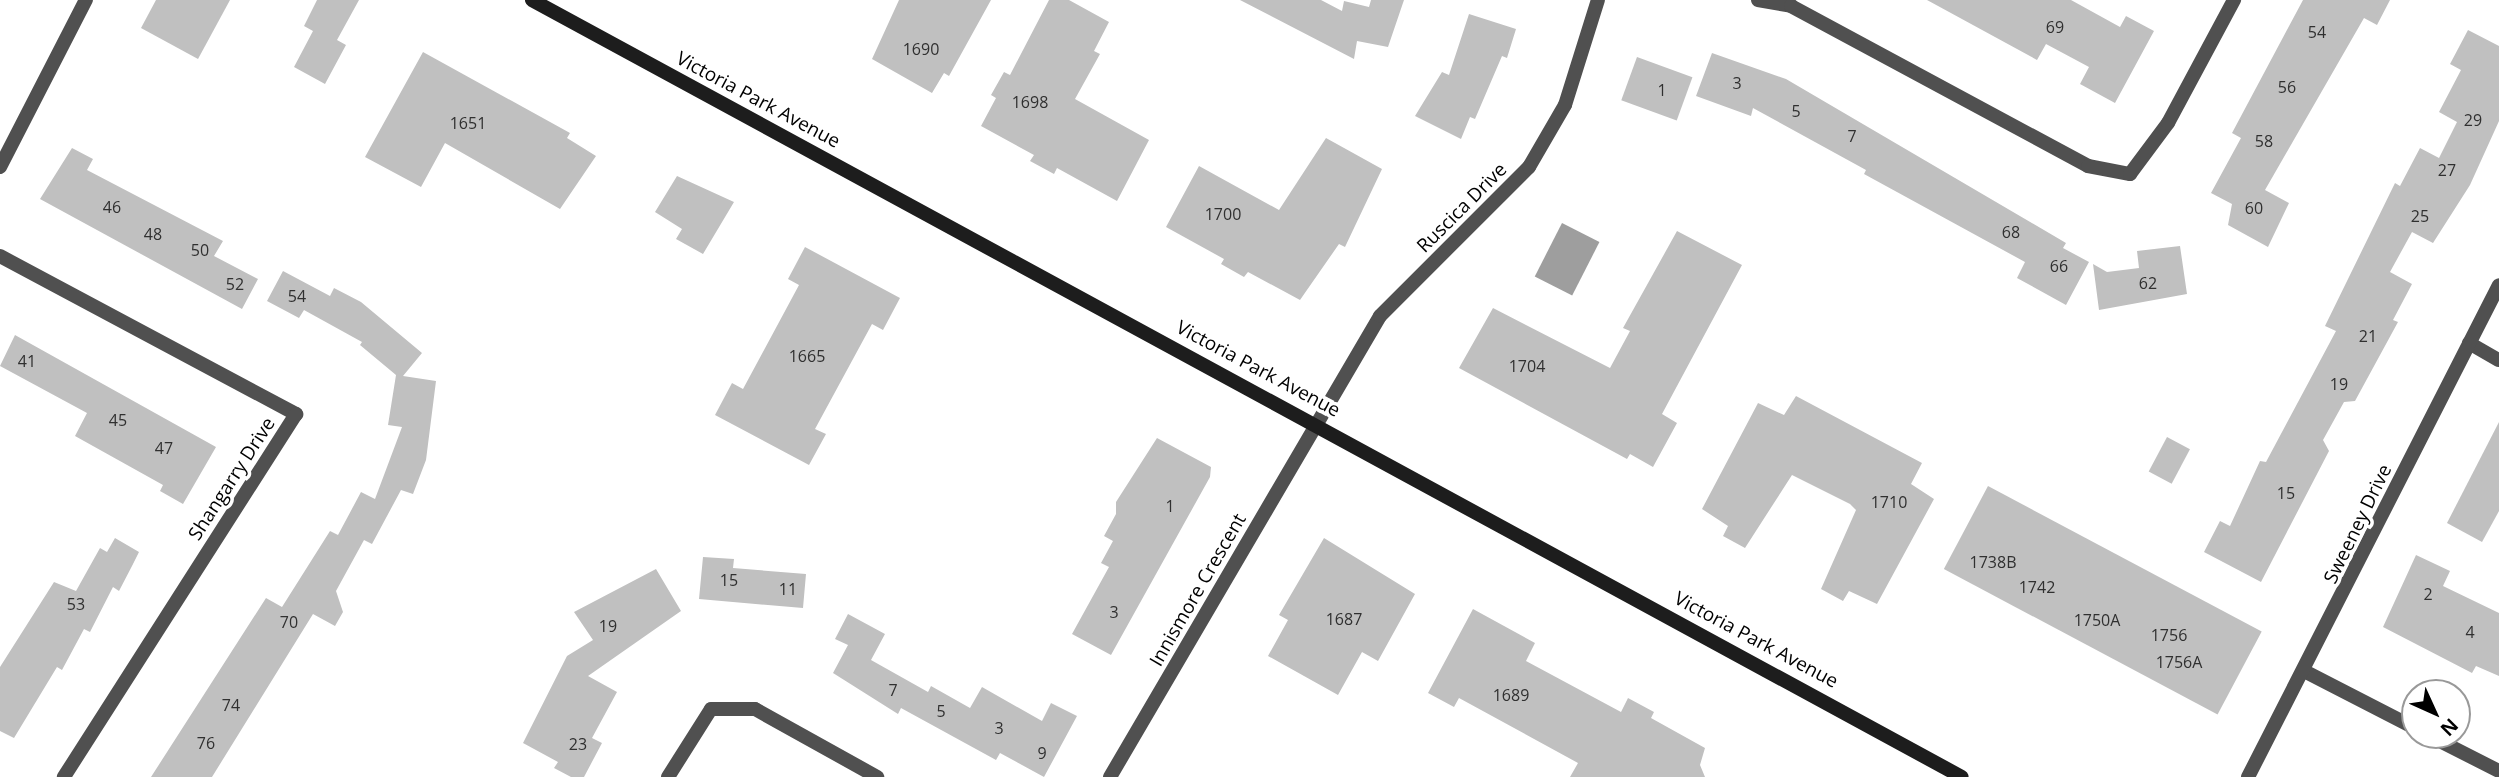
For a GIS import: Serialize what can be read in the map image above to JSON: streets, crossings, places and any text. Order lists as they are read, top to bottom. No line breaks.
{"streets":{"main road":["Victoria Park Avenue"],"street":["Ruscica Drive","Shangarry Drive","Sweeney Drive","Innismore Crescent"]},"crossings":[["Victoria Park Avenue","Ruscica Drive"],["Victoria Park Avenue","Innismore Crescent"],["Ruscica Drive","Innismore Crescent"]],"house_numbers":["69","54","1690","3","56","1","1698","5","29","1651","7","58","27","46","60","1700","25","68","48","50","66","62","52","54","21","1665","41","1704","19","45","47","15","1710","1","1738B","15","1742","11","2","53","3","1687","1750A","70","19","4","1756","1756A","7","1689","74","5","3","76","23","9"],"north":"bottom right"}
